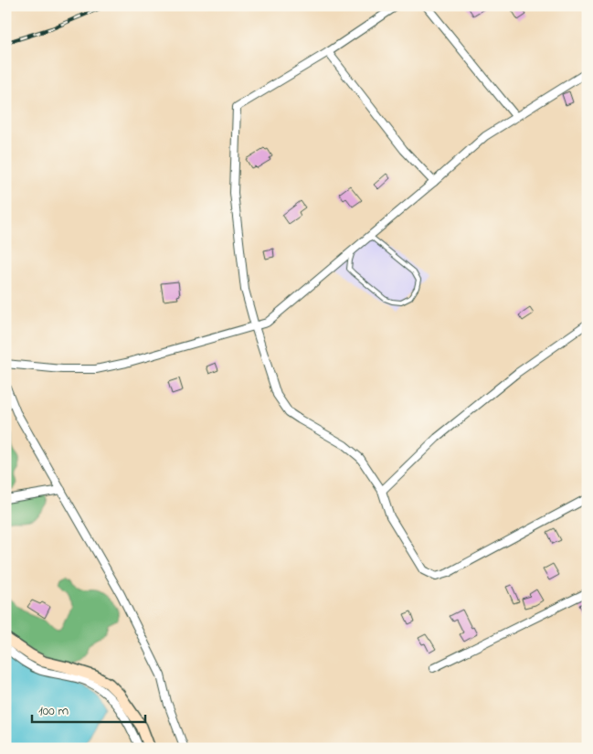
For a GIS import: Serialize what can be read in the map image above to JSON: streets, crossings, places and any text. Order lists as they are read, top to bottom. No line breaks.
{"scale_bar":"100 m"}
